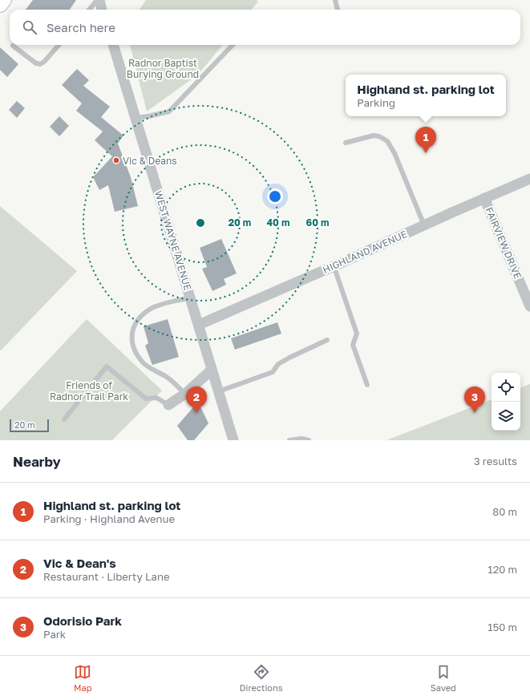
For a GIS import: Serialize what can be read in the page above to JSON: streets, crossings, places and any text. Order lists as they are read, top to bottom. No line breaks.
{"streets":{"street":["WEST WAYNE AVENUE","FAIRVIEW DRIVE","HIGHLAND AVENUE"]},"crossings":[["WEST WAYNE AVENUE","HIGHLAND AVENUE"],["FAIRVIEW DRIVE","HIGHLAND AVENUE"]],"parks":["Radnor Baptist Burying Ground","Friends of Radnor Trail Park"],"places":["Vic & Deans"],"scale_bar":"20 m","page":{"search":"Search here","popup":["Highland st. parking lot","Parking"],"pins":["1","2","3"],"scale":"20 m","heading":["Nearby","3 results"],"list":[{"mark":"1","name":"Highland st. parking lot","note":"Parking · Highland Avenue","value":"80 m"},{"mark":"2","name":"Vic & Dean's","note":"Restaurant · Liberty Lane","value":"120 m"},{"mark":"3","name":"Odorisio Park","note":"Park","value":"150 m"}],"nav":["Map","Directions","Saved"]},"rings":["20 m","40 m","60 m"]}
